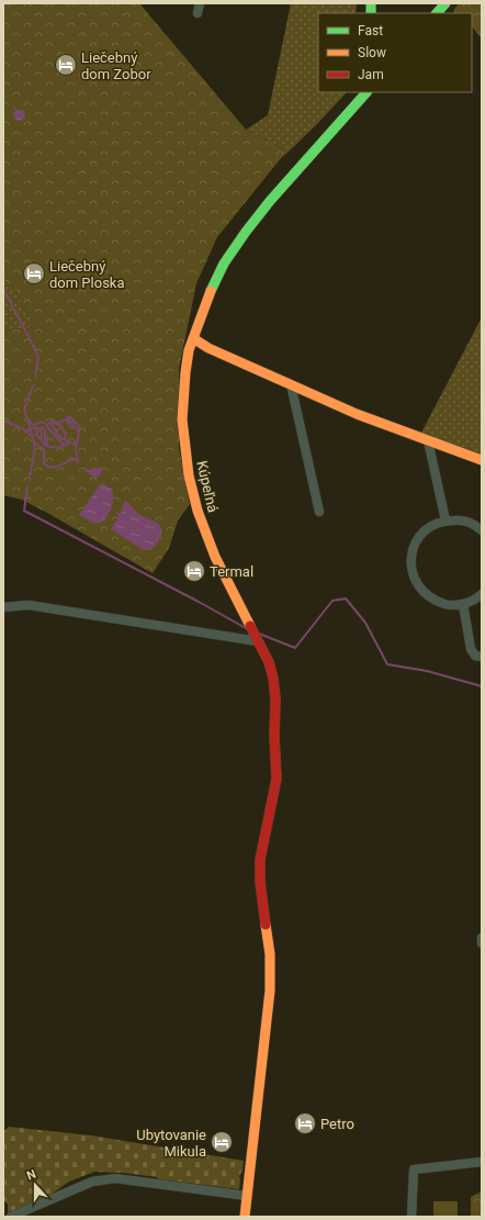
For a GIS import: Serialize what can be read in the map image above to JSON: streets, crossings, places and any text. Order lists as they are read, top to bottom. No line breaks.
{"streets":{"street":["Kúpeľná"]},"places":{"hotel":["Liečebný dom Zobor","Liečebný dom Ploska","Termal","Petro","Ubytovanie Mikula"]},"legend":["Fast","Slow","Jam"],"north":"top"}
